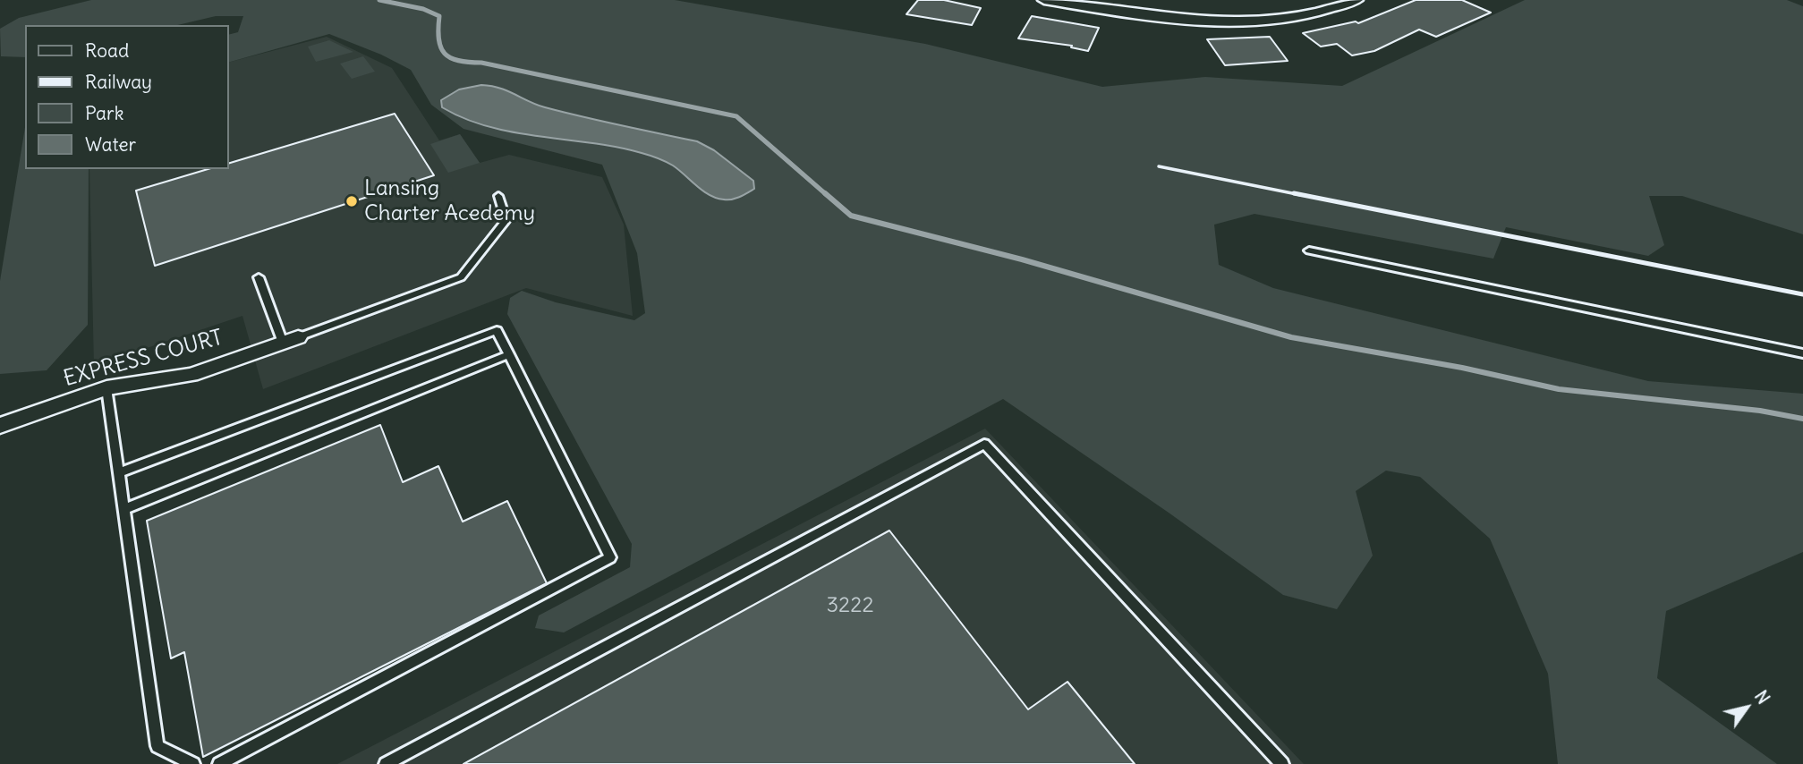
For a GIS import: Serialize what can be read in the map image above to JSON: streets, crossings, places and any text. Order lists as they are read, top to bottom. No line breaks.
{"streets":{"street":["EXPRESS COURT"]},"places":["Lansing Charter Acedemy"],"house_numbers":["3222"],"legend":["Road","Railway","Park","Water"],"north":"top right"}
